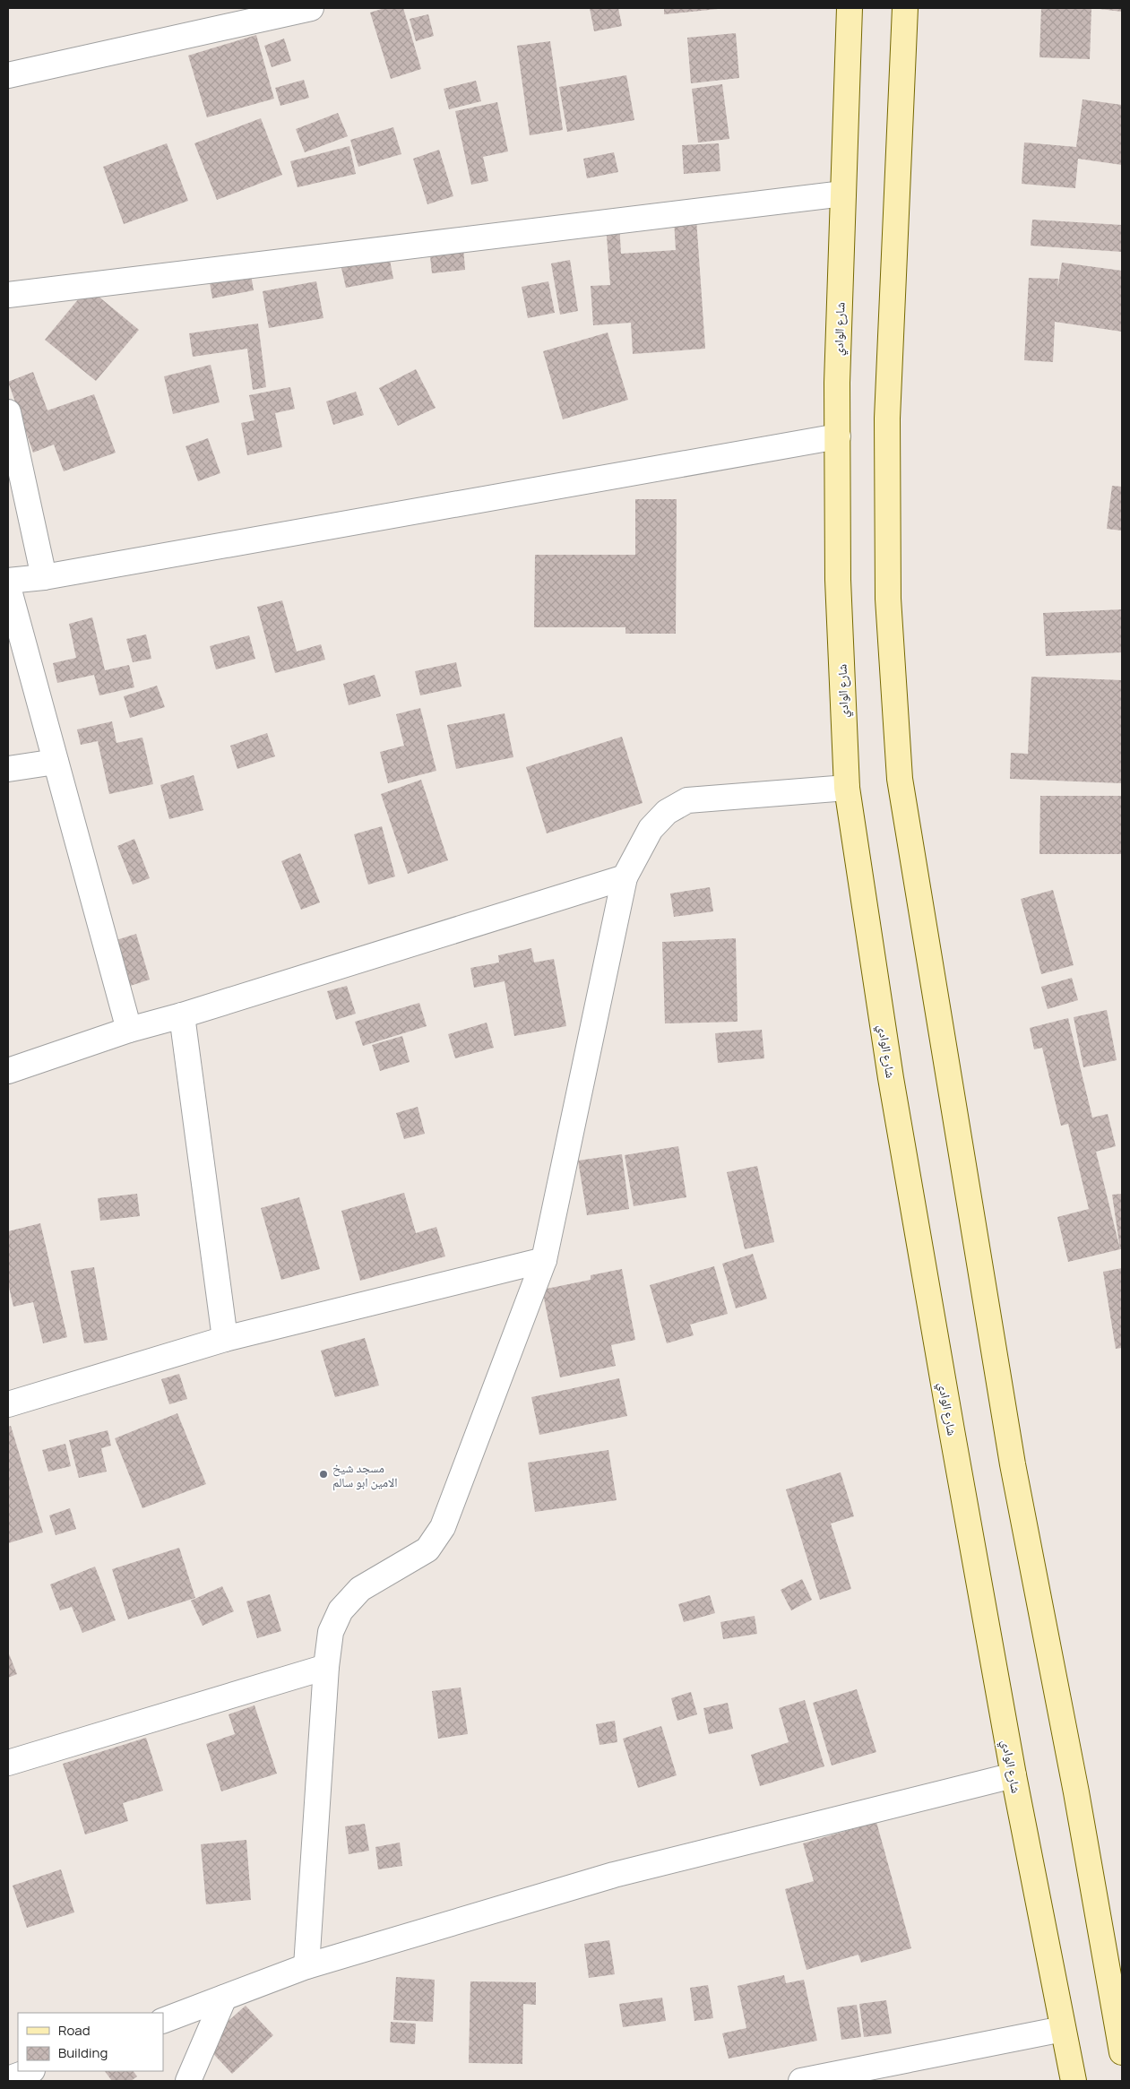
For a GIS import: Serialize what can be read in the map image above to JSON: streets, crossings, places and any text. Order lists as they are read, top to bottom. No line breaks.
{"streets":{"main road":["شارع الوادي"]},"places":["مسجد شيخ الامين ابو سالم"],"legend":["Road","Building"]}
